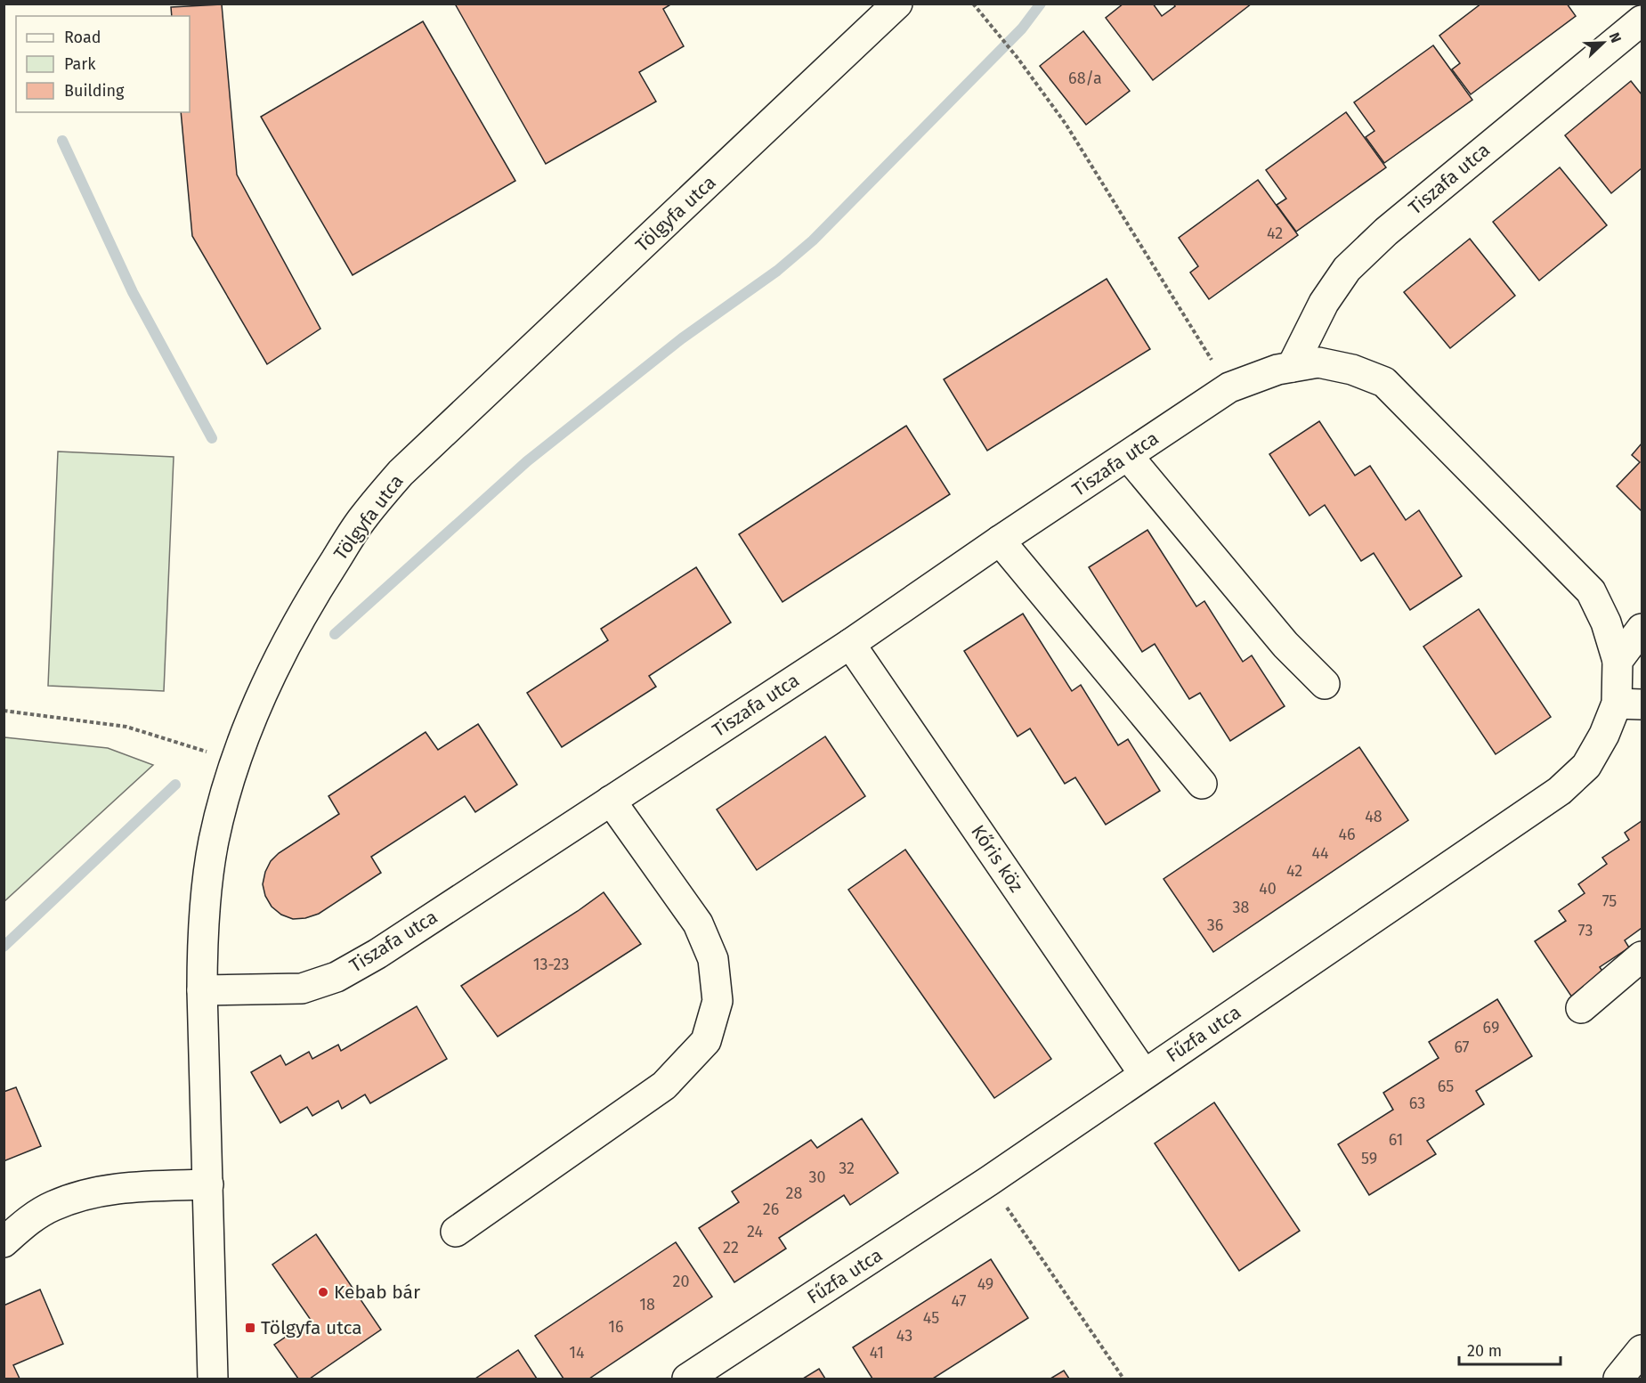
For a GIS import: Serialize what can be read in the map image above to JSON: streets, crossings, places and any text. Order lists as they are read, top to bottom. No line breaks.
{"streets":{"street":["Tiszafa utca","Tölgyfa utca","Kőris köz","Fűzfa utca"]},"crossings":[["Tiszafa utca","Tölgyfa utca"],["Tiszafa utca","Kőris köz"],["Tiszafa utca","Fűzfa utca"],["Kőris köz","Fűzfa utca"]],"places":{"other":["Kebab bár"],"transit":["Tölgyfa utca"]},"house_numbers":["68/a","42","48","46","44","42","40","75","38","36","73","13-23","69","67","65","63","61","59","32","30","28","26","24","22","20","49","47","18","45","16","43","14","41"],"legend":["Road","Park","Building"],"scale_bar":"20 m","north":"top right"}
